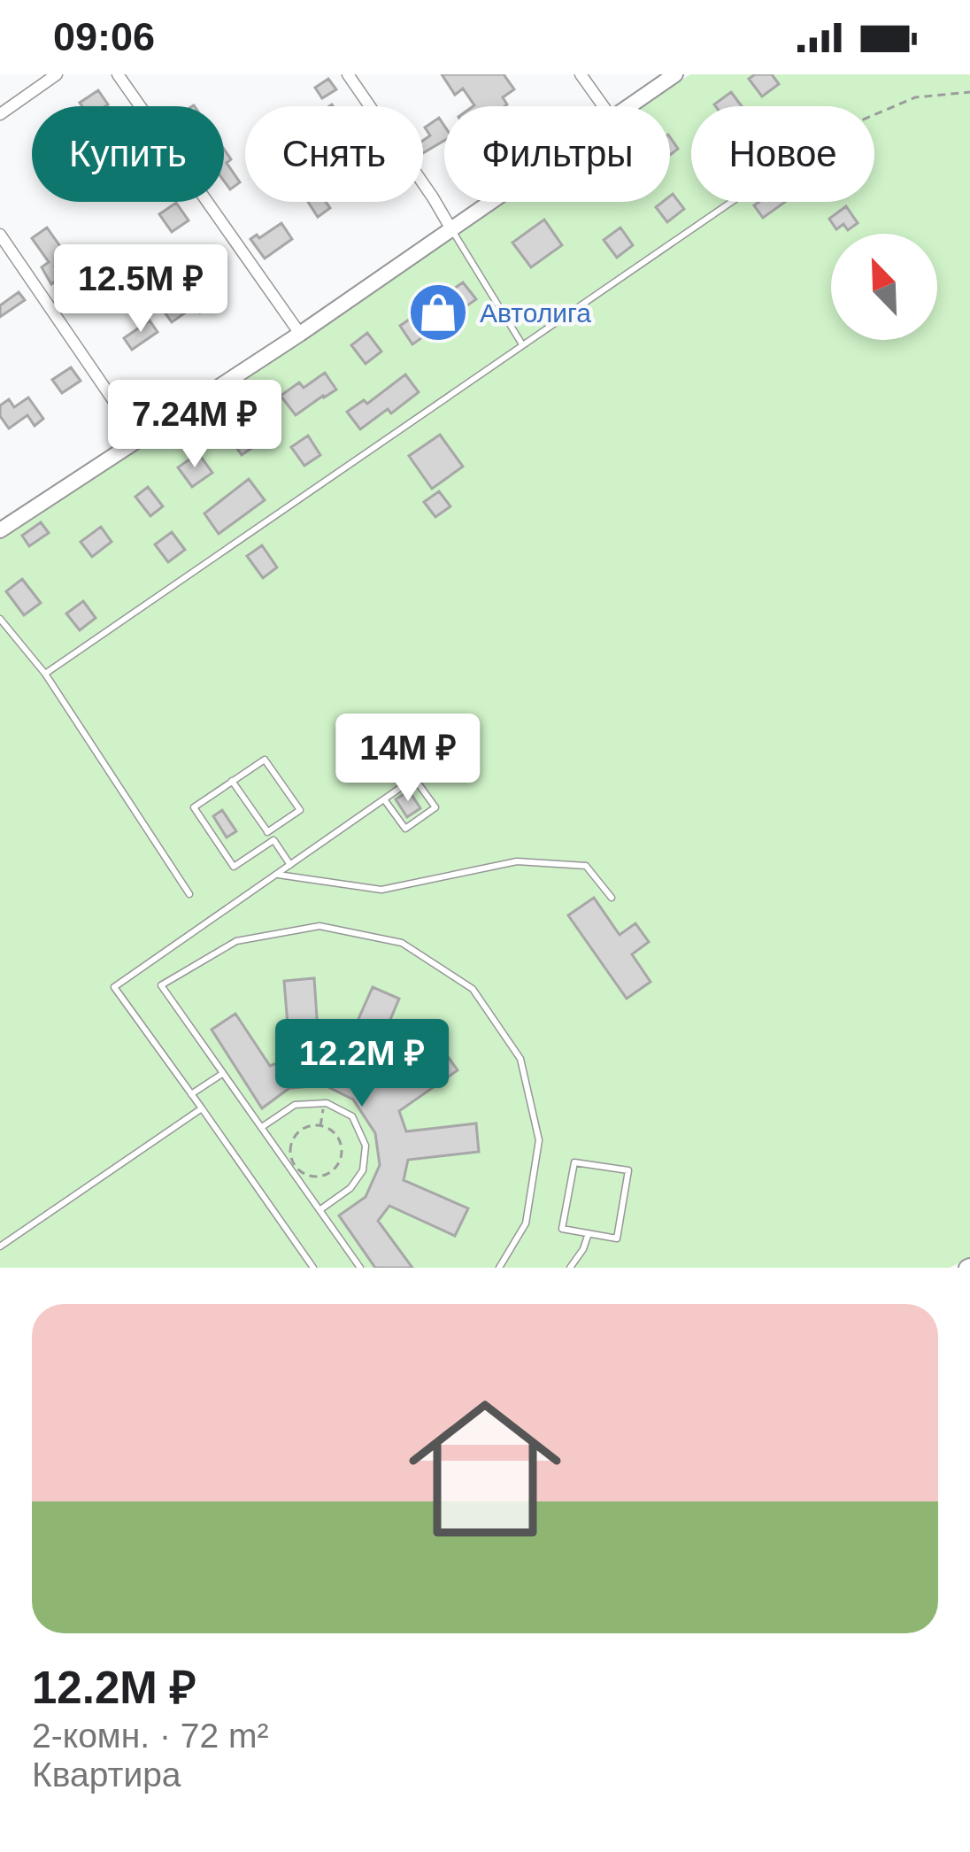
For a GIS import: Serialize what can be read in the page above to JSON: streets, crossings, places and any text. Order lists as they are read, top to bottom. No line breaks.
{"places":{"shop":["Автолига"]},"north":"top left","page":{"status":"09:06","chip":["Купить","Снять","Фильтры","Новое"],"price":["12.5M ₽","7.24M ₽","14M ₽","12.2M ₽"],"list":[{"name":"12.2M ₽","note":"2-комн. · 72 m² · Квартира"}]}}
